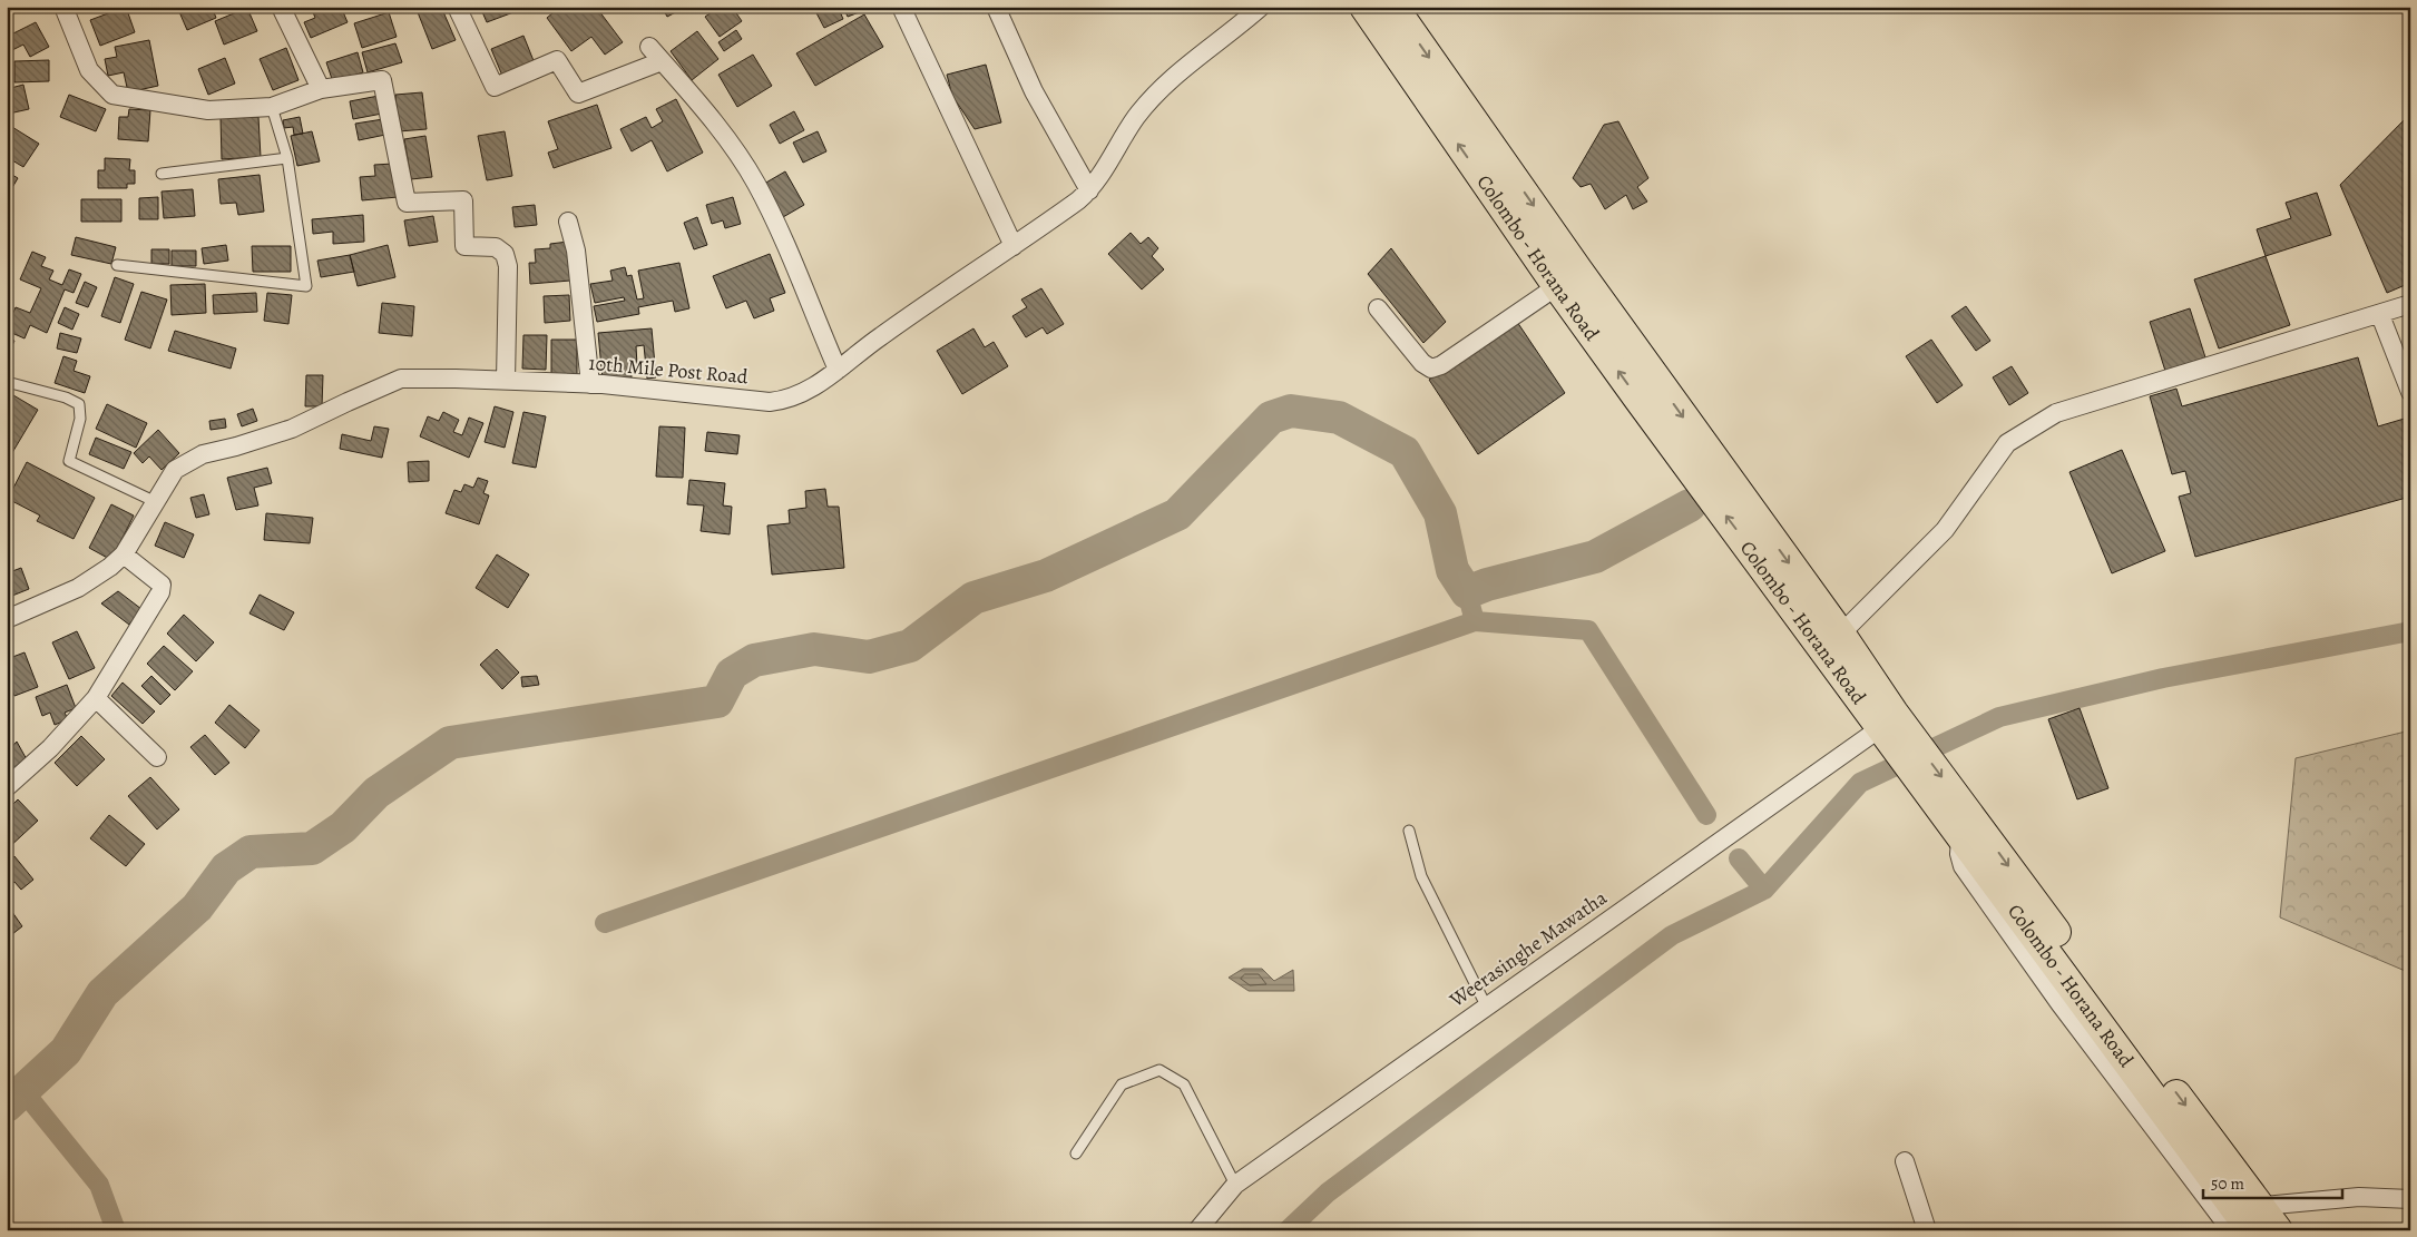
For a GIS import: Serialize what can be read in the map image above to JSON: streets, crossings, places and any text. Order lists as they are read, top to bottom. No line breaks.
{"streets":{"main road":["Colombo - Horana Road"],"street":["10th Mile Post Road","Weerasinghe Mawatha"]},"crossings":[["Colombo - Horana Road","Weerasinghe Mawatha"]],"scale_bar":"50 m"}
